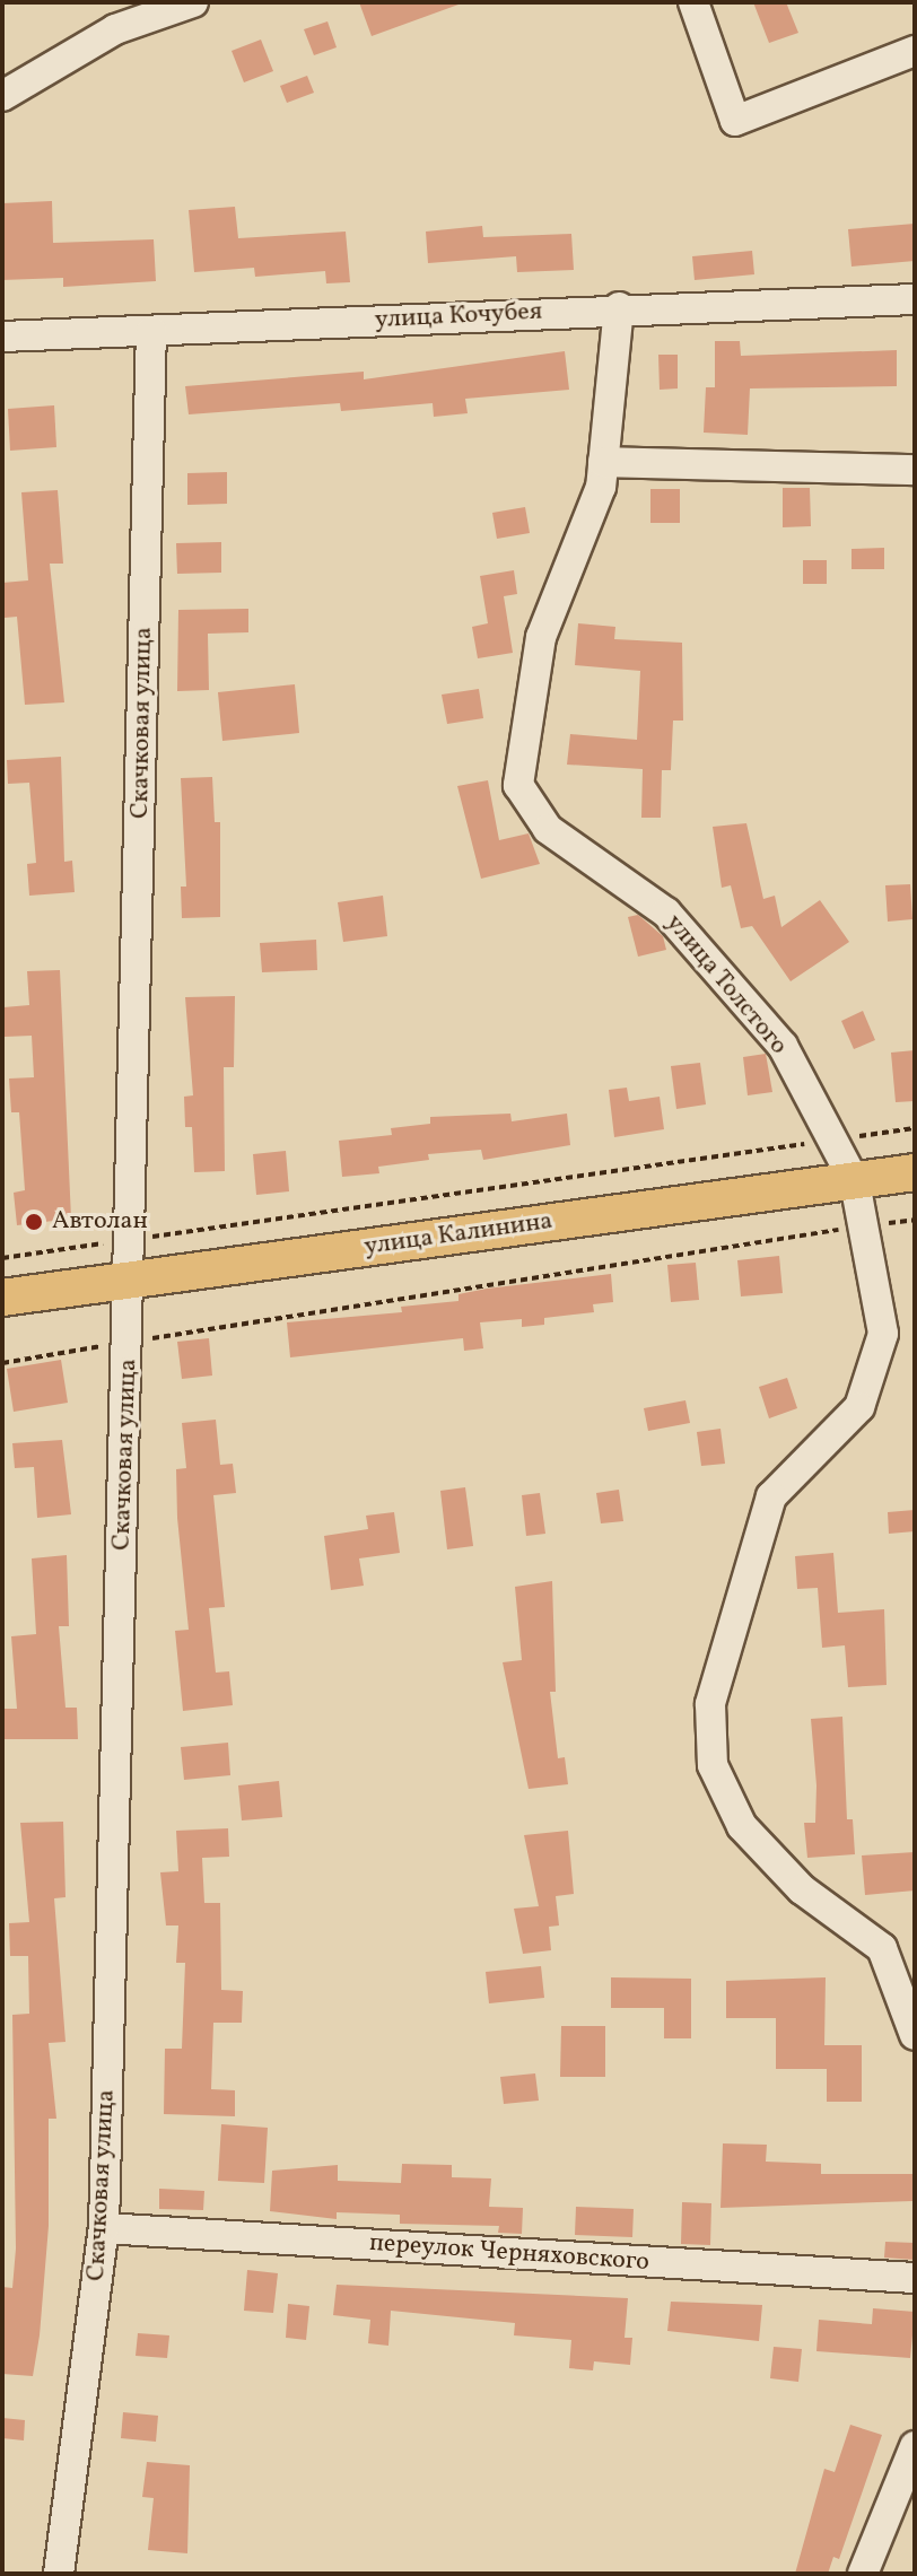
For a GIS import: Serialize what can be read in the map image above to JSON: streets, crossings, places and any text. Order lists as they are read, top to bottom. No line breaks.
{"streets":{"main road":["улица Калинина"],"street":["улица Кочубея","Скачковая улица","улица Толстого","переулок Черняховского"]},"crossings":[["улица Кочубея","Скачковая улица"],["улица Кочубея","улица Толстого"],["Скачковая улица","улица Калинина"],["Скачковая улица","переулок Черняховского"],["улица Толстого","улица Калинина"]],"places":["Автолан"]}
